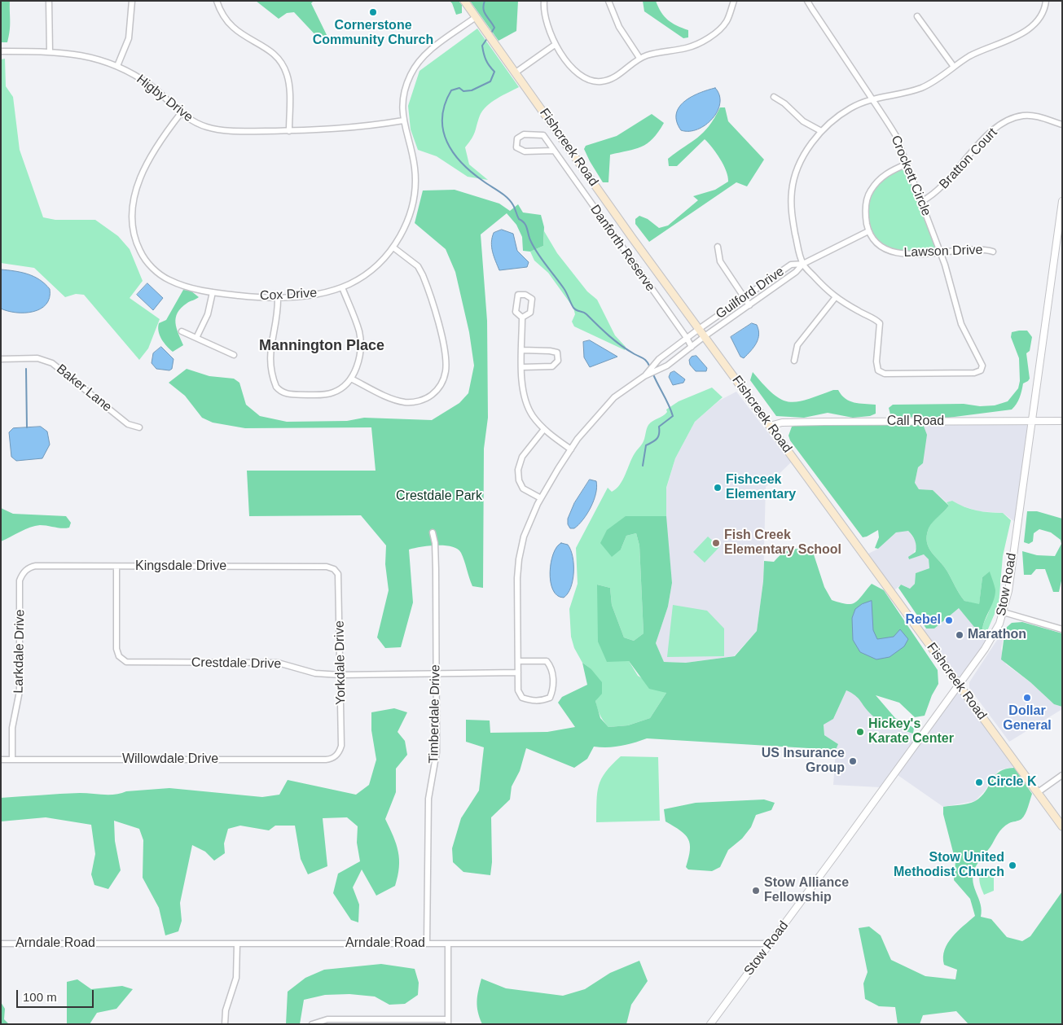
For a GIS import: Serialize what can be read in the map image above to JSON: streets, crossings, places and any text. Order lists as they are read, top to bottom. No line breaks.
{"streets":{"main road":["Fishcreek Road"],"street":["Higby Drive","Bratton Court","Crockett Circle","Danforth Reserve","Lawson Drive","Guilford Drive","Cox Drive","Baker Lane","Call Road","Kingsdale Drive","Stow Road","Larkdale Drive","Yorkdale Drive","Crestdale Drive","Timberdale Drive","Willowdale Drive","Arndale Road"]},"crossings":[["Higby Drive","Cox Drive"],["Fishcreek Road","Guilford Drive"],["Fishcreek Road","Cox Drive"],["Fishcreek Road","Call Road"],["Fishcreek Road","Stow Road"],["Bratton Court","Crockett Circle"],["Crockett Circle","Lawson Drive"],["Danforth Reserve","Guilford Drive"],["Lawson Drive","Guilford Drive"],["Call Road","Stow Road"],["Kingsdale Drive","Larkdale Drive"],["Kingsdale Drive","Yorkdale Drive"],["Kingsdale Drive","Crestdale Drive"],["Stow Road","Arndale Road"],["Larkdale Drive","Willowdale Drive"],["Yorkdale Drive","Crestdale Drive"],["Yorkdale Drive","Willowdale Drive"],["Crestdale Drive","Timberdale Drive"],["Timberdale Drive","Arndale Road"]],"districts":["Mannington Place"],"parks":["Crestdale Park"],"places":["Cornerstone Community Church","Fishceek Elementary","Fish Creek Elementary School","Rebel","Marathon","Dollar General","Hickey's Karate Center","US Insurance Group","Circle K","Stow United Methodist Church","Stow Alliance Fellowship"],"scale_bar":"100 m"}
